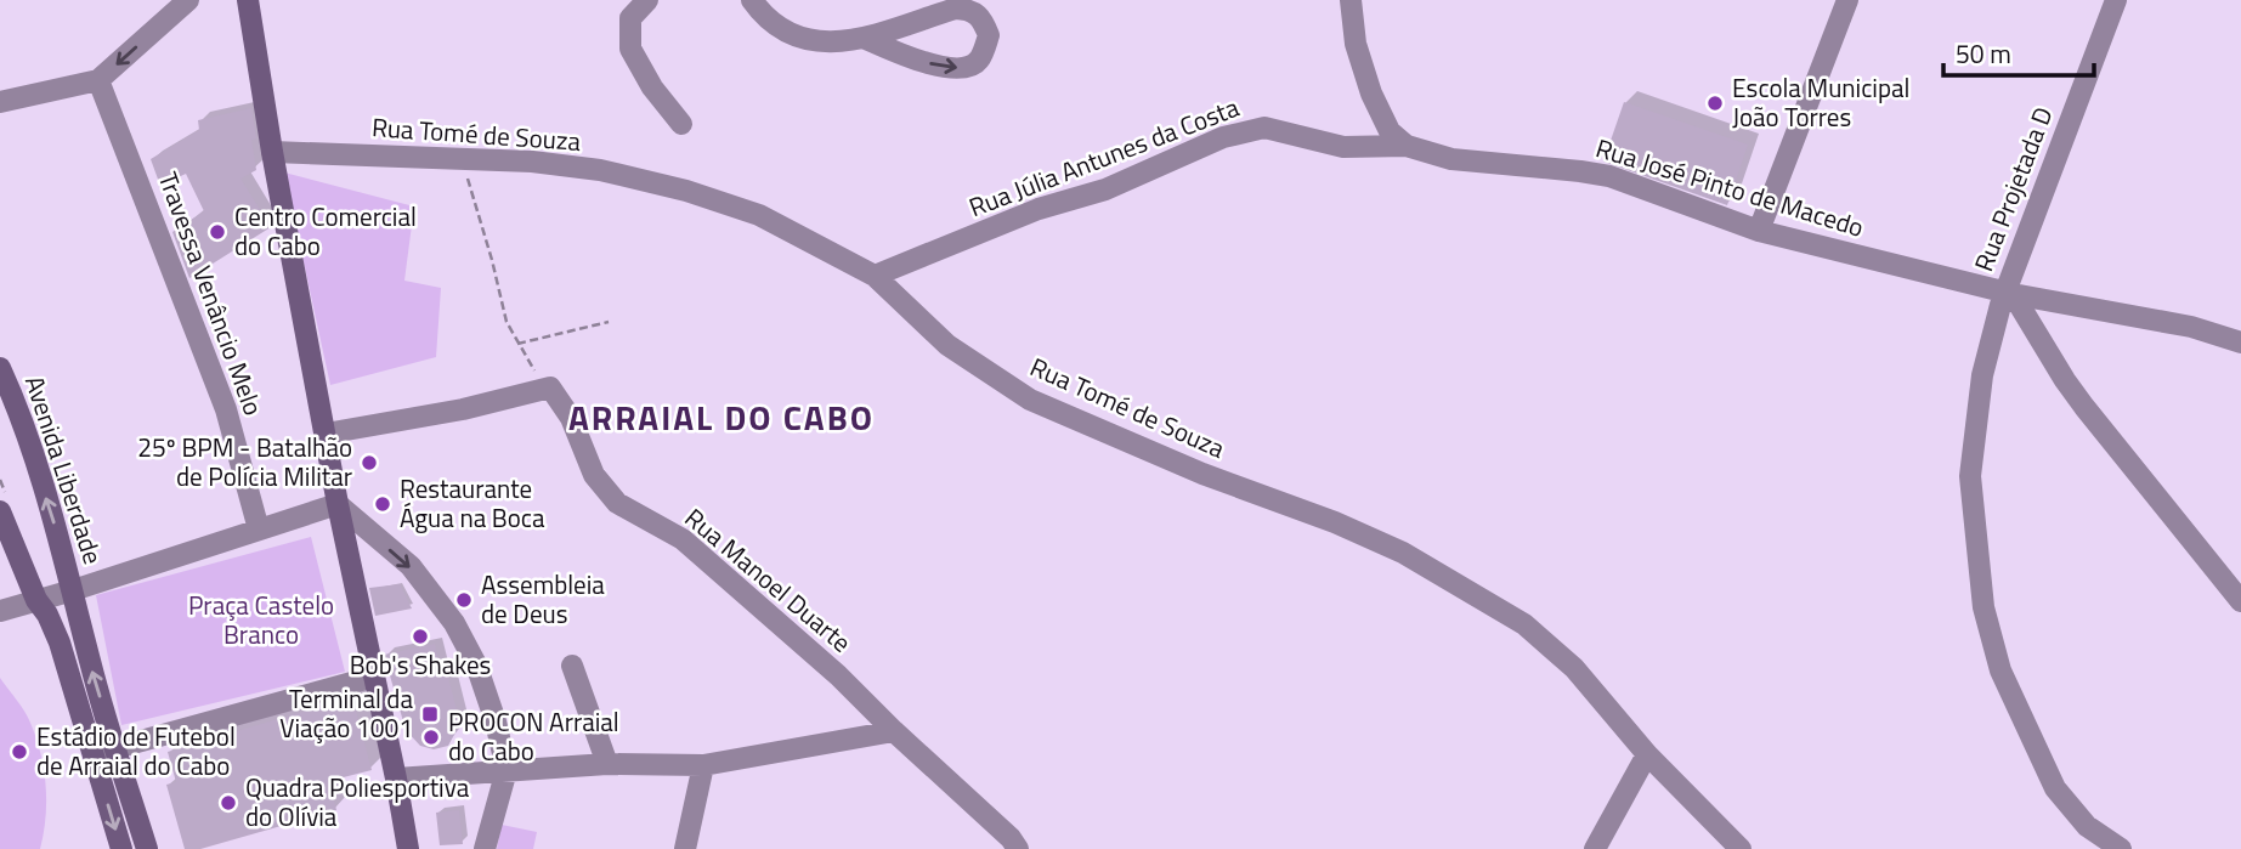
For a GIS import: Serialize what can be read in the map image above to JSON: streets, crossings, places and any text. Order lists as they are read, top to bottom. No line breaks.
{"streets":{"main road":["Avenida Liberdade"],"street":["Rua Tomé de Souza","Rua Júlia Antunes da Costa","Rua José Pinto de Macedo","Rua Projetada D","Travessa Venâncio Melo","Rua Manoel Duarte"]},"crossings":[["Rua Tomé de Souza","Rua Júlia Antunes da Costa"],["Rua Júlia Antunes da Costa","Rua José Pinto de Macedo"],["Rua José Pinto de Macedo","Rua Projetada D"]],"districts":["ARRAIAL DO CABO"],"parks":["Praça Castelo Branco"],"places":{"other":["Escola Municipal João Torres","Centro Comercial do Cabo","25º BPM - Batalhão de Polícia Militar","Restaurante Água na Boca","Assembleia de Deus","Bob's Shakes","PROCON Arraial do Cabo","Estádio de Futebol de Arraial do Cabo","Quadra Poliesportiva do Olívia"],"transit":["Terminal da Viação 1001"]},"scale_bar":"50 m"}
